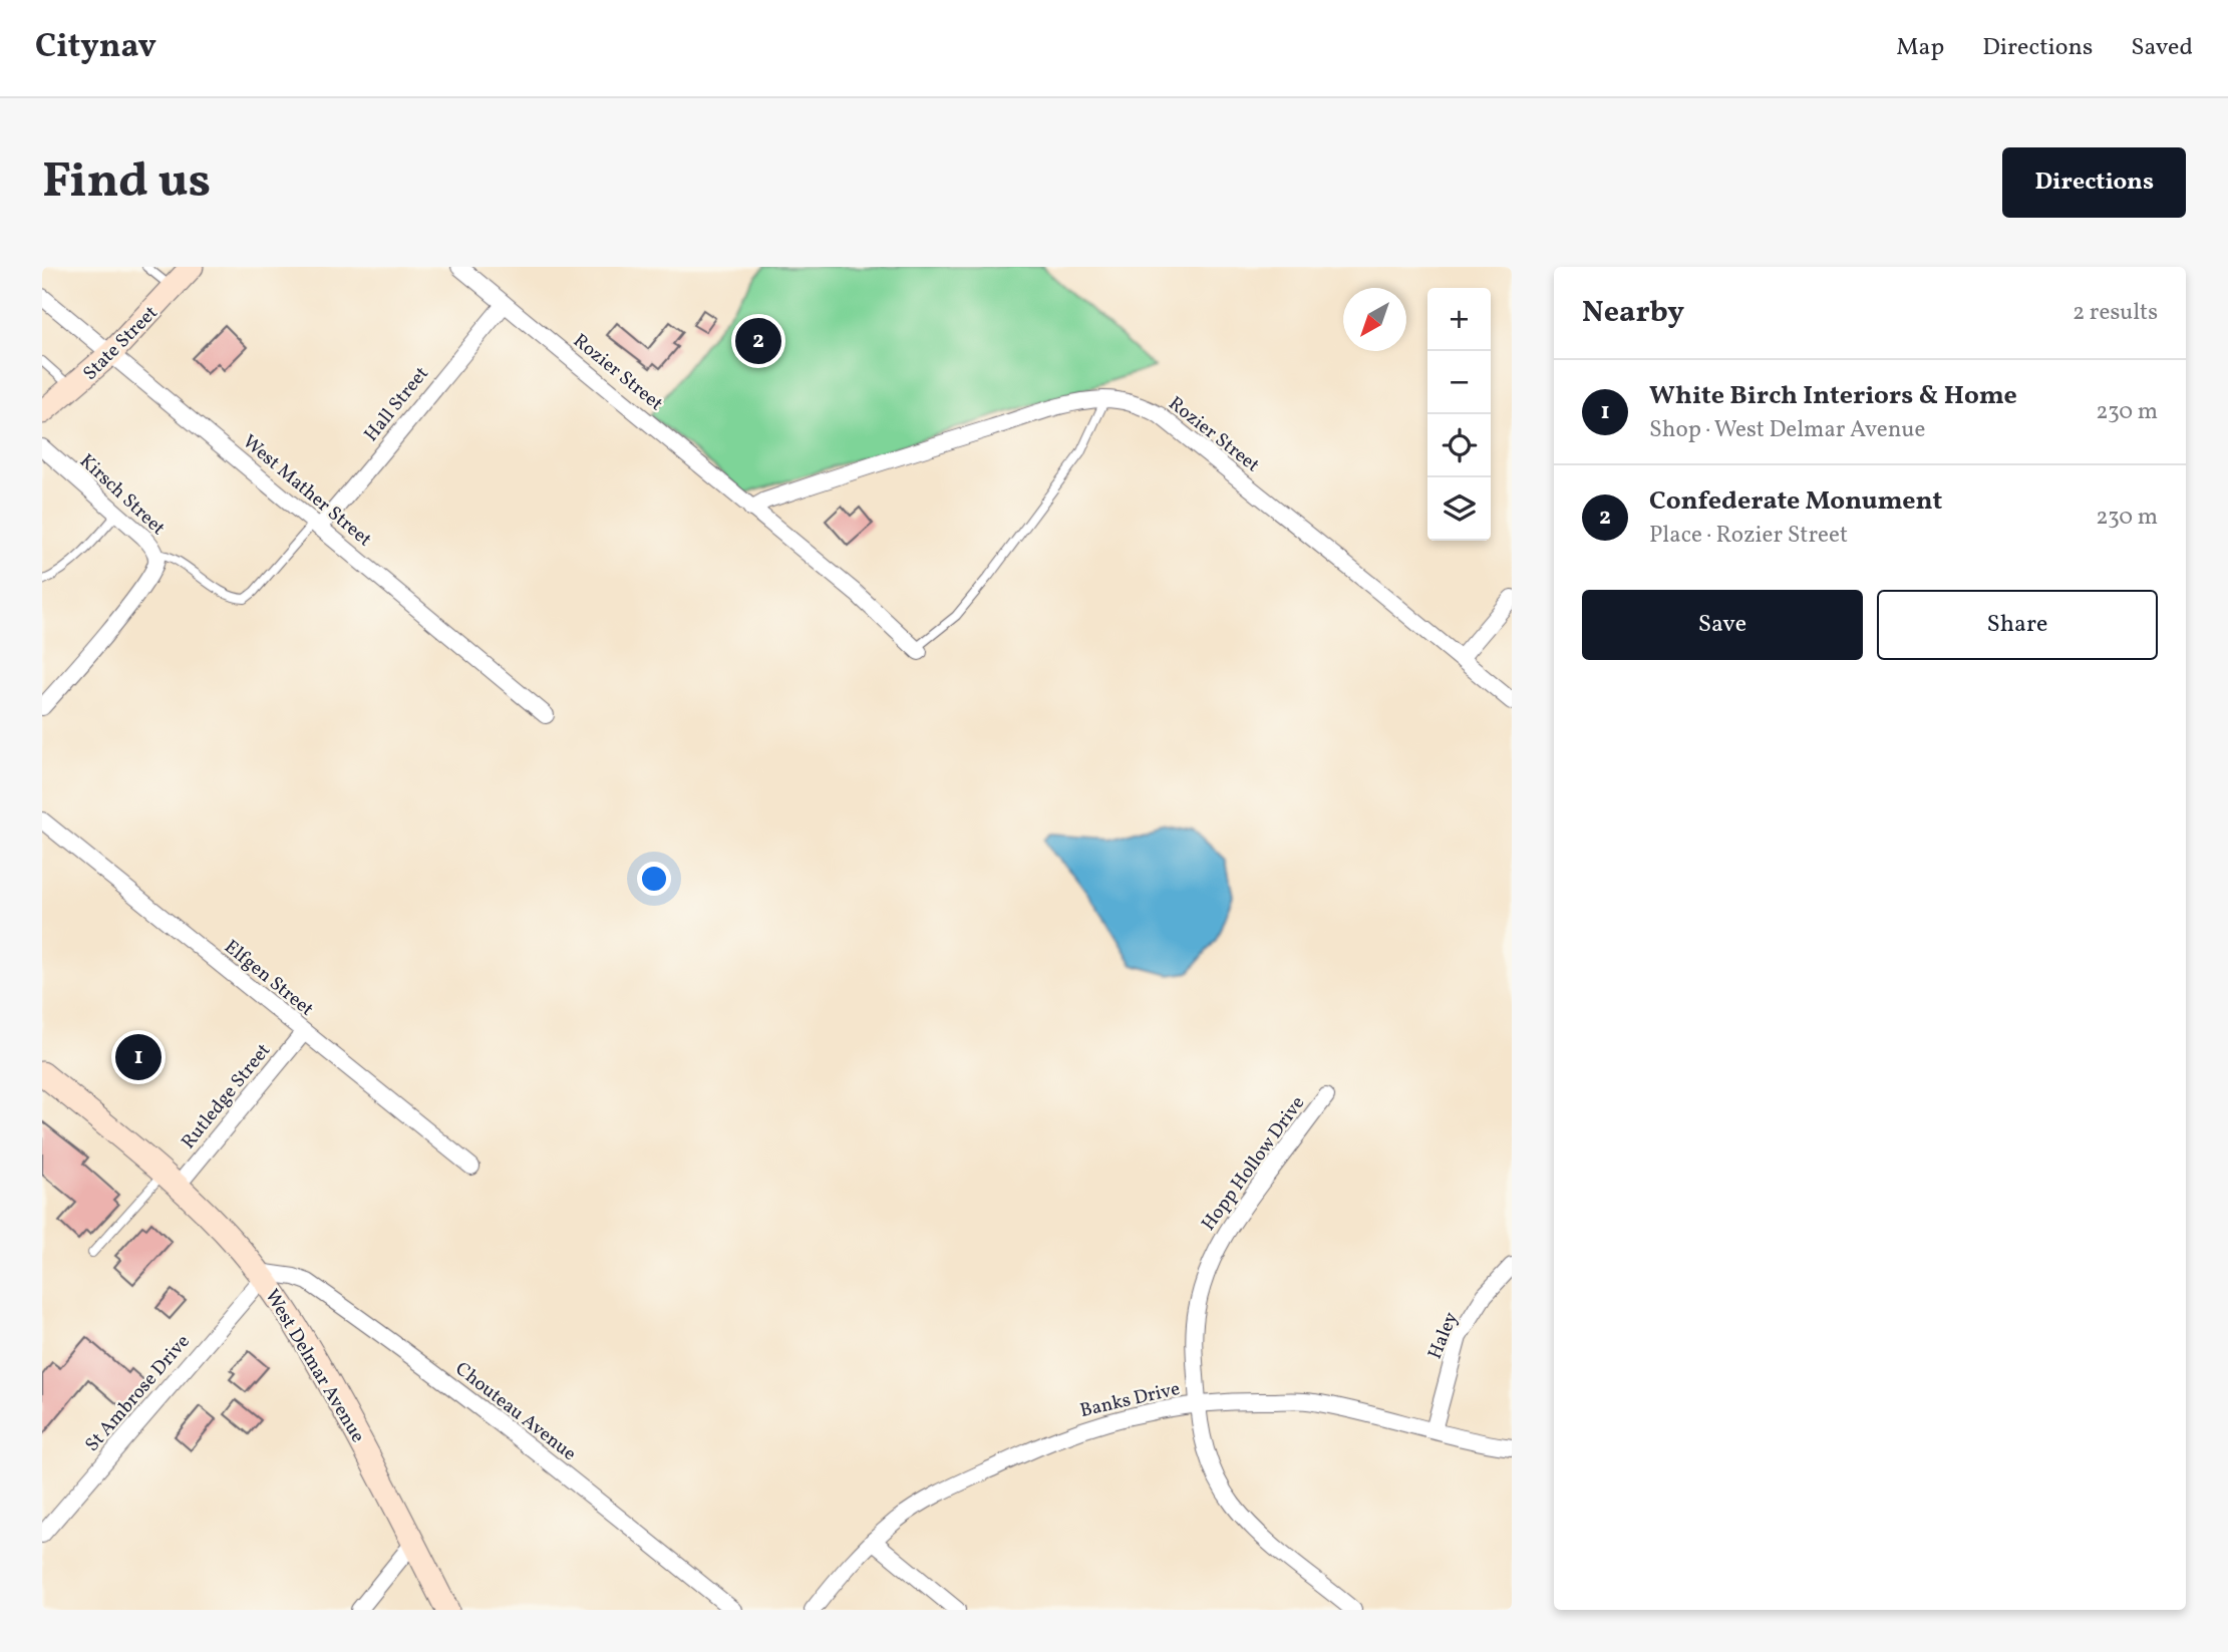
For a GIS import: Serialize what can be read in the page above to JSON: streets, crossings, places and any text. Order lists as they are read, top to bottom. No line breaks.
{"streets":{"street":["State Street","Rozier Street","Hall Street","West Mather Street","Kirsch Street","Elfgen Street","Rutledge Street","Hopp Hollow Drive","Haley","West Delmar Avenue","St Ambrose Drive","Banks Drive","Chouteau Avenue"]},"crossings":[["State Street","West Mather Street"],["Rozier Street","Hall Street"],["Hall Street","West Mather Street"],["Elfgen Street","Rutledge Street"],["Rutledge Street","West Delmar Avenue"],["Hopp Hollow Drive","Banks Drive"],["Haley","Banks Drive"],["West Delmar Avenue","St Ambrose Drive"],["West Delmar Avenue","Chouteau Avenue"],["St Ambrose Drive","Chouteau Avenue"]],"north":"bottom left","page":{"header":"Citynav","nav":["Map","Directions","Saved"],"buttons":["Directions",["Save","Share"]],"title":"Find us","heading":["Nearby","2 results"],"map_buttons":["+","−"],"pins":["2","1"],"list":[{"mark":"1","name":"White Birch Interiors & Home","note":"Shop · West Delmar Avenue","value":"230 m"},{"mark":"2","name":"Confederate Monument","note":"Place · Rozier Street","value":"230 m"}]}}
